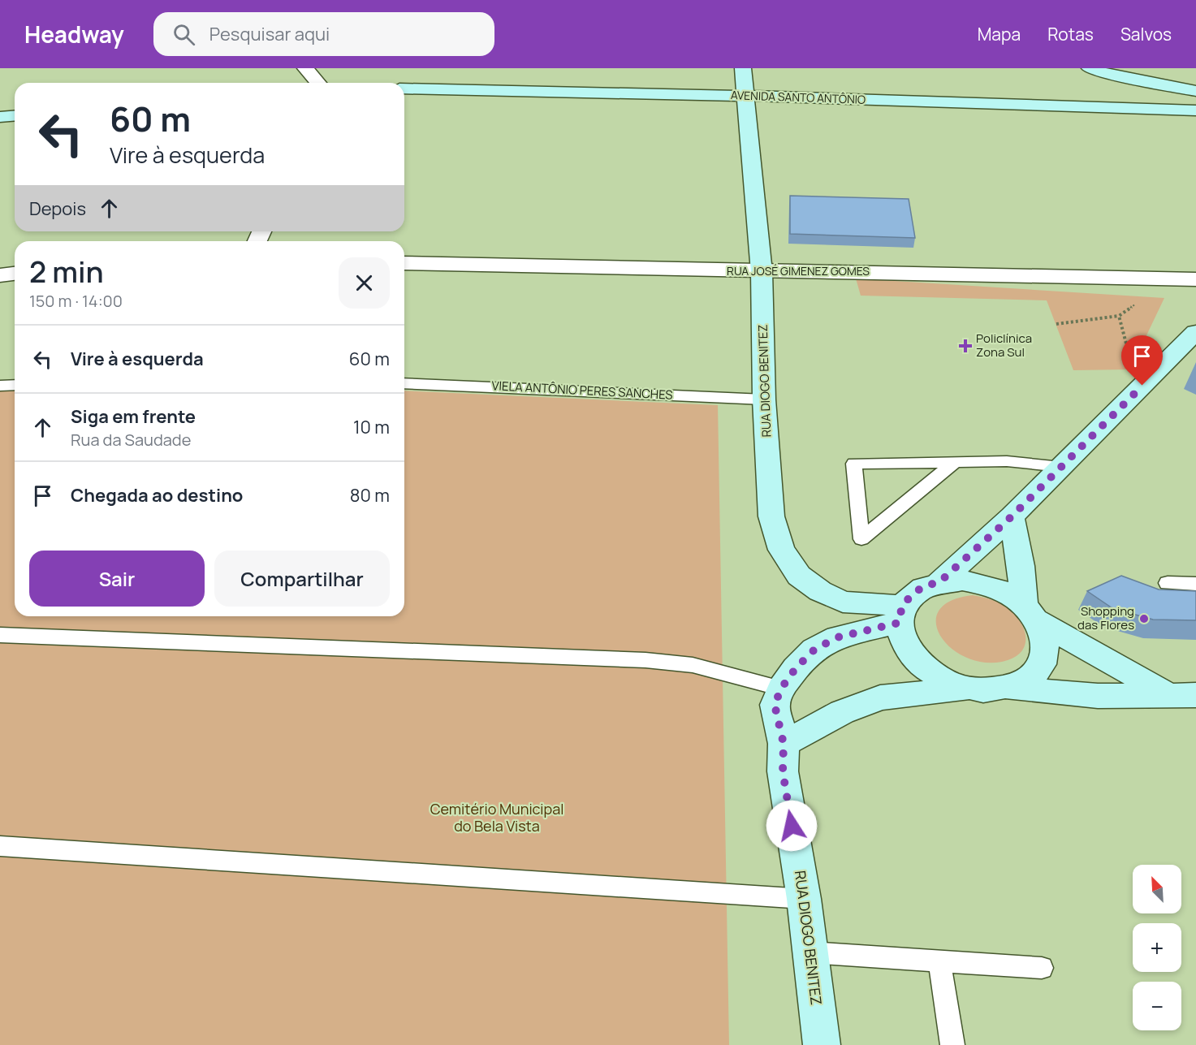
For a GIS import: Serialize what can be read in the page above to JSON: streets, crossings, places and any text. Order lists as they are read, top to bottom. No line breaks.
{"streets":{"street":["AVENIDA SANTO ANTÔNIO","RUA JOSÉ GIMENEZ GOMES","RUA DIOGO BENITEZ"],"lane":["VIELA ANTÔNIO PERES SANCHES"]},"crossings":[["AVENIDA SANTO ANTÔNIO","RUA DIOGO BENITEZ"],["RUA JOSÉ GIMENEZ GOMES","RUA DIOGO BENITEZ"],["RUA DIOGO BENITEZ","VIELA ANTÔNIO PERES SANCHES"]],"parks":["Cemitério Municipal do Bela Vista"],"places":{"health":["Policlínica Zona Sul"],"other":["Shopping das Flores"]},"north":"top left","page":{"header":"Headway","search":"Pesquisar aqui","nav":["Mapa","Rotas","Salvos"],"turn":["60 m","Vire à esquerda"],"then":"Depois","heading":["2 min","150 m · 14:00"],"list":[{"name":"Vire à esquerda","value":"60 m"},{"name":"Siga em frente","note":"Rua da Saudade","value":"10 m"},{"name":"Chegada ao destino","value":"80 m"}],"buttons":["Sair","Compartilhar"],"map_buttons":["+","−"]}}
